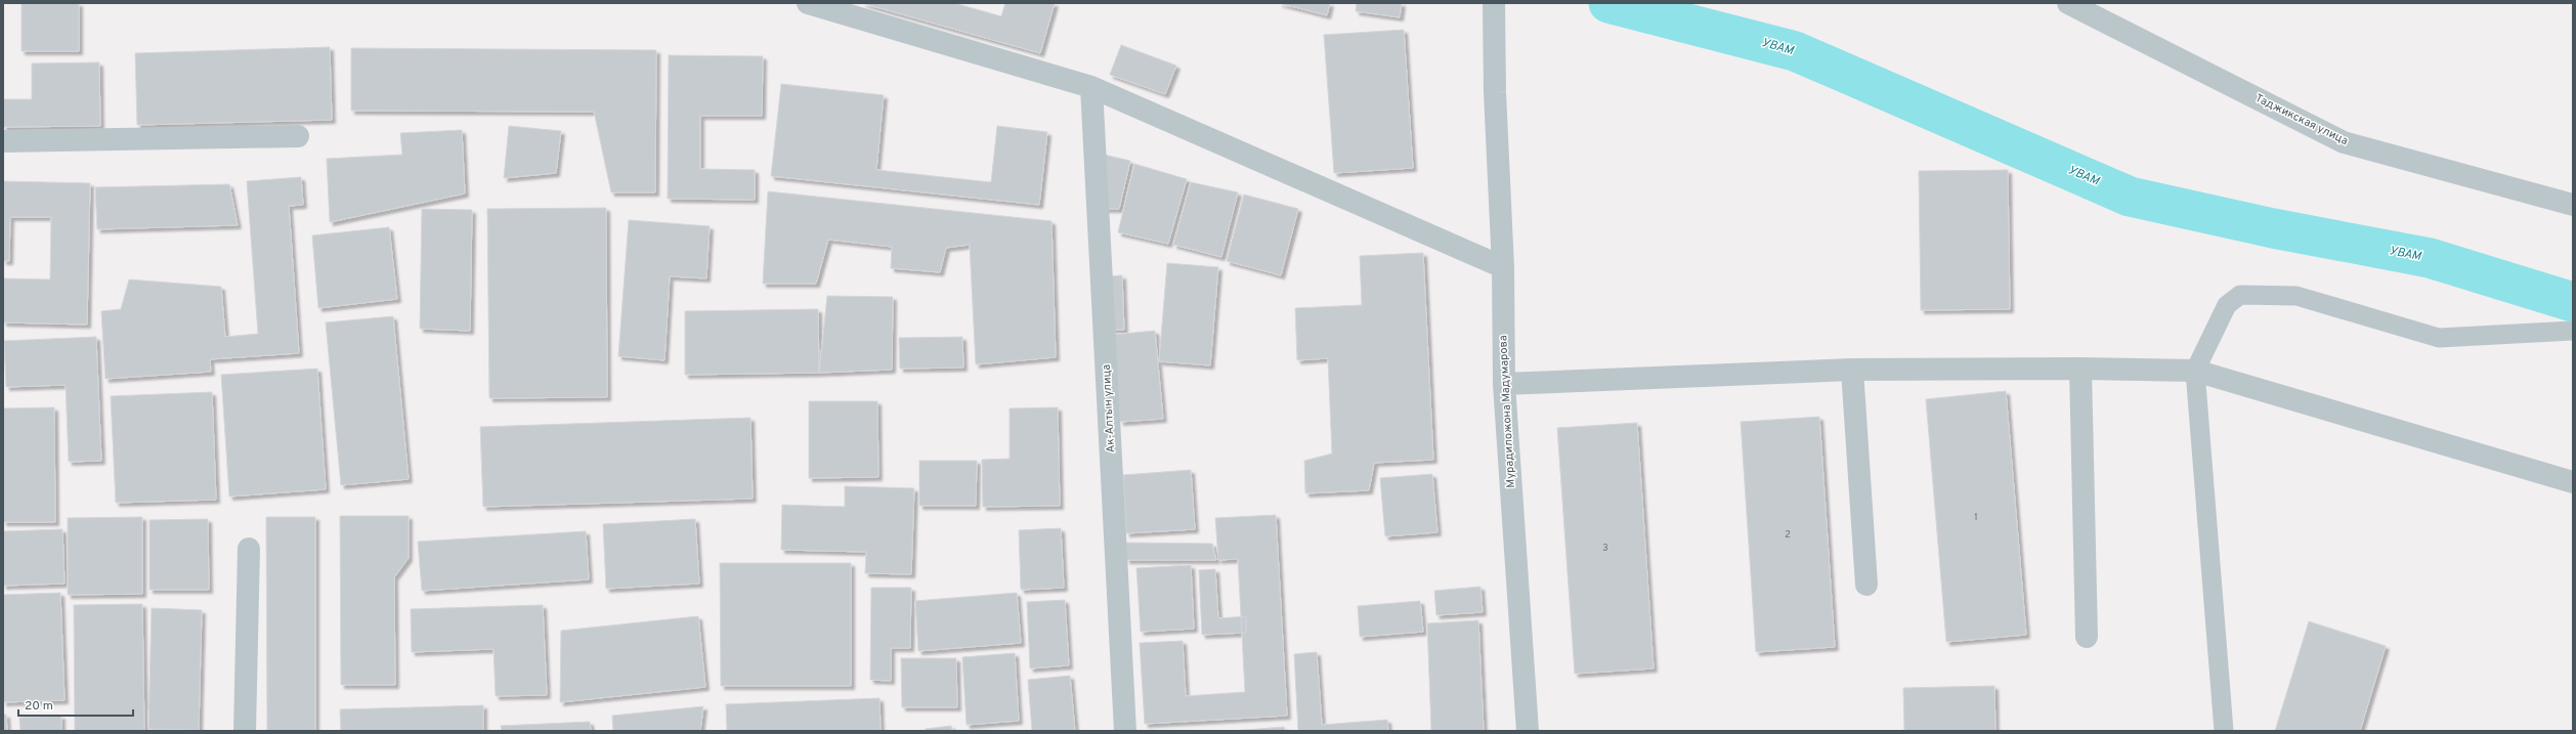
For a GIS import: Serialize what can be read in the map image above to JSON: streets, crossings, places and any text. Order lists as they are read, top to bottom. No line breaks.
{"streets":{"street":["Таджикская улица","Ак-Алтын улица","Мурадиложона Мадумарова"]},"water":["УВАМ"],"house_numbers":["1","2","3"],"scale_bar":"20 m"}
